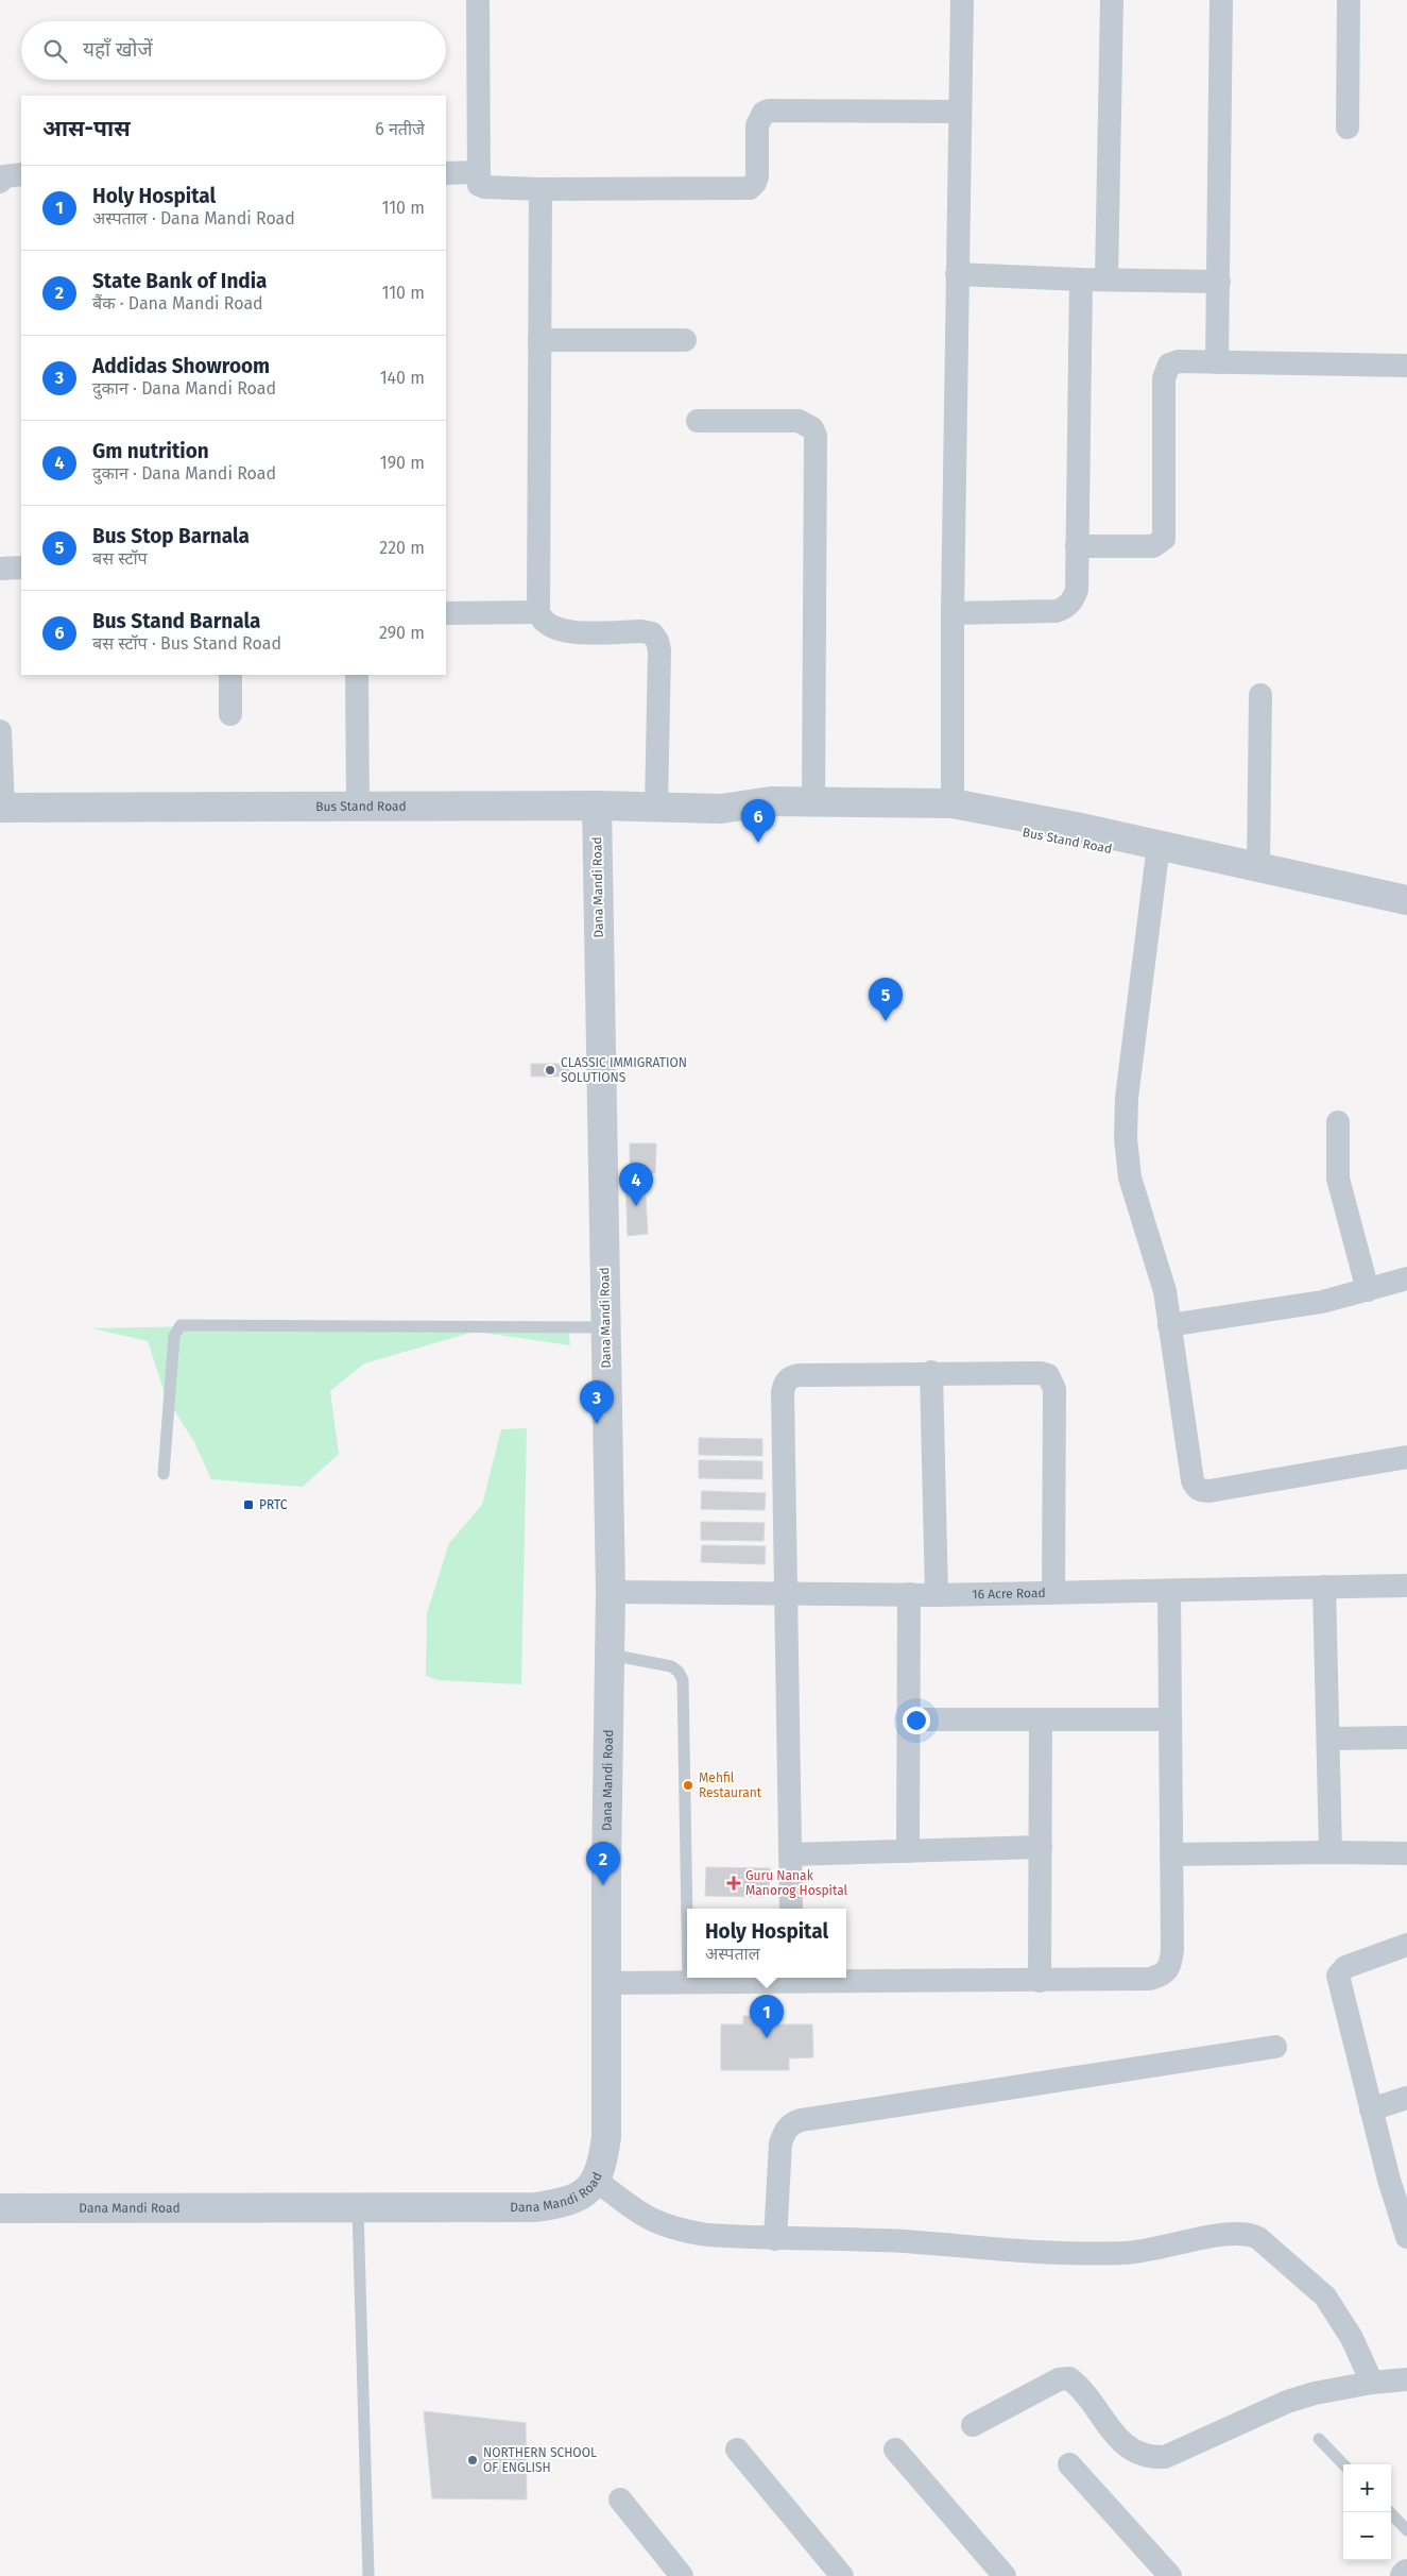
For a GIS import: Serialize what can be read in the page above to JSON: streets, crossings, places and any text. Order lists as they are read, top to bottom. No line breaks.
{"streets":{"street":["Bus Stand Road","Dana Mandi Road","16 Acre Road"]},"crossings":[["Bus Stand Road","Dana Mandi Road"],["Dana Mandi Road","16 Acre Road"]],"places":{"other":["CLASSIC IMMIGRATION SOLUTIONS","Mehfil Restaurant","NORTHERN SCHOOL OF ENGLISH"],"transit":["PRTC"],"health":["Guru Nanak Manorog Hospital"]},"page":{"search":"यहाँ खोजें","heading":["आस-पास","6 नतीजे"],"list":[{"mark":"1","name":"Holy Hospital","note":"अस्पताल · Dana Mandi Road","value":"110 m"},{"mark":"2","name":"State Bank of India","note":"बैंक · Dana Mandi Road","value":"110 m"},{"mark":"3","name":"Addidas Showroom","note":"दुकान · Dana Mandi Road","value":"140 m"},{"mark":"4","name":"Gm nutrition","note":"दुकान · Dana Mandi Road","value":"190 m"},{"mark":"5","name":"Bus Stop Barnala","note":"बस स्टॉप","value":"220 m"},{"mark":"6","name":"Bus Stand Barnala","note":"बस स्टॉप · Bus Stand Road","value":"290 m"}],"pins":["6","5","4","3","2","1"],"popup":["Holy Hospital","अस्पताल"],"map_buttons":["+","−"]}}
